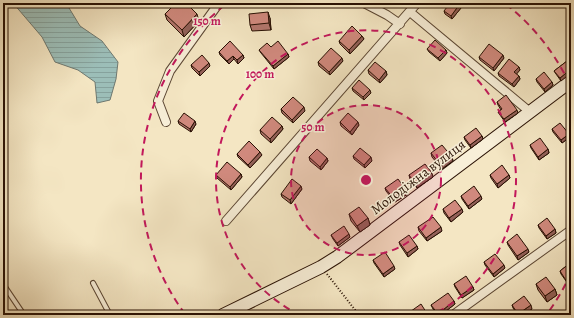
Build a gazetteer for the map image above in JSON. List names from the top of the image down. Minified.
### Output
{"streets":{"street":["Молодіжна вулиця"]},"rings":["150 m","100 m","50 m"]}
